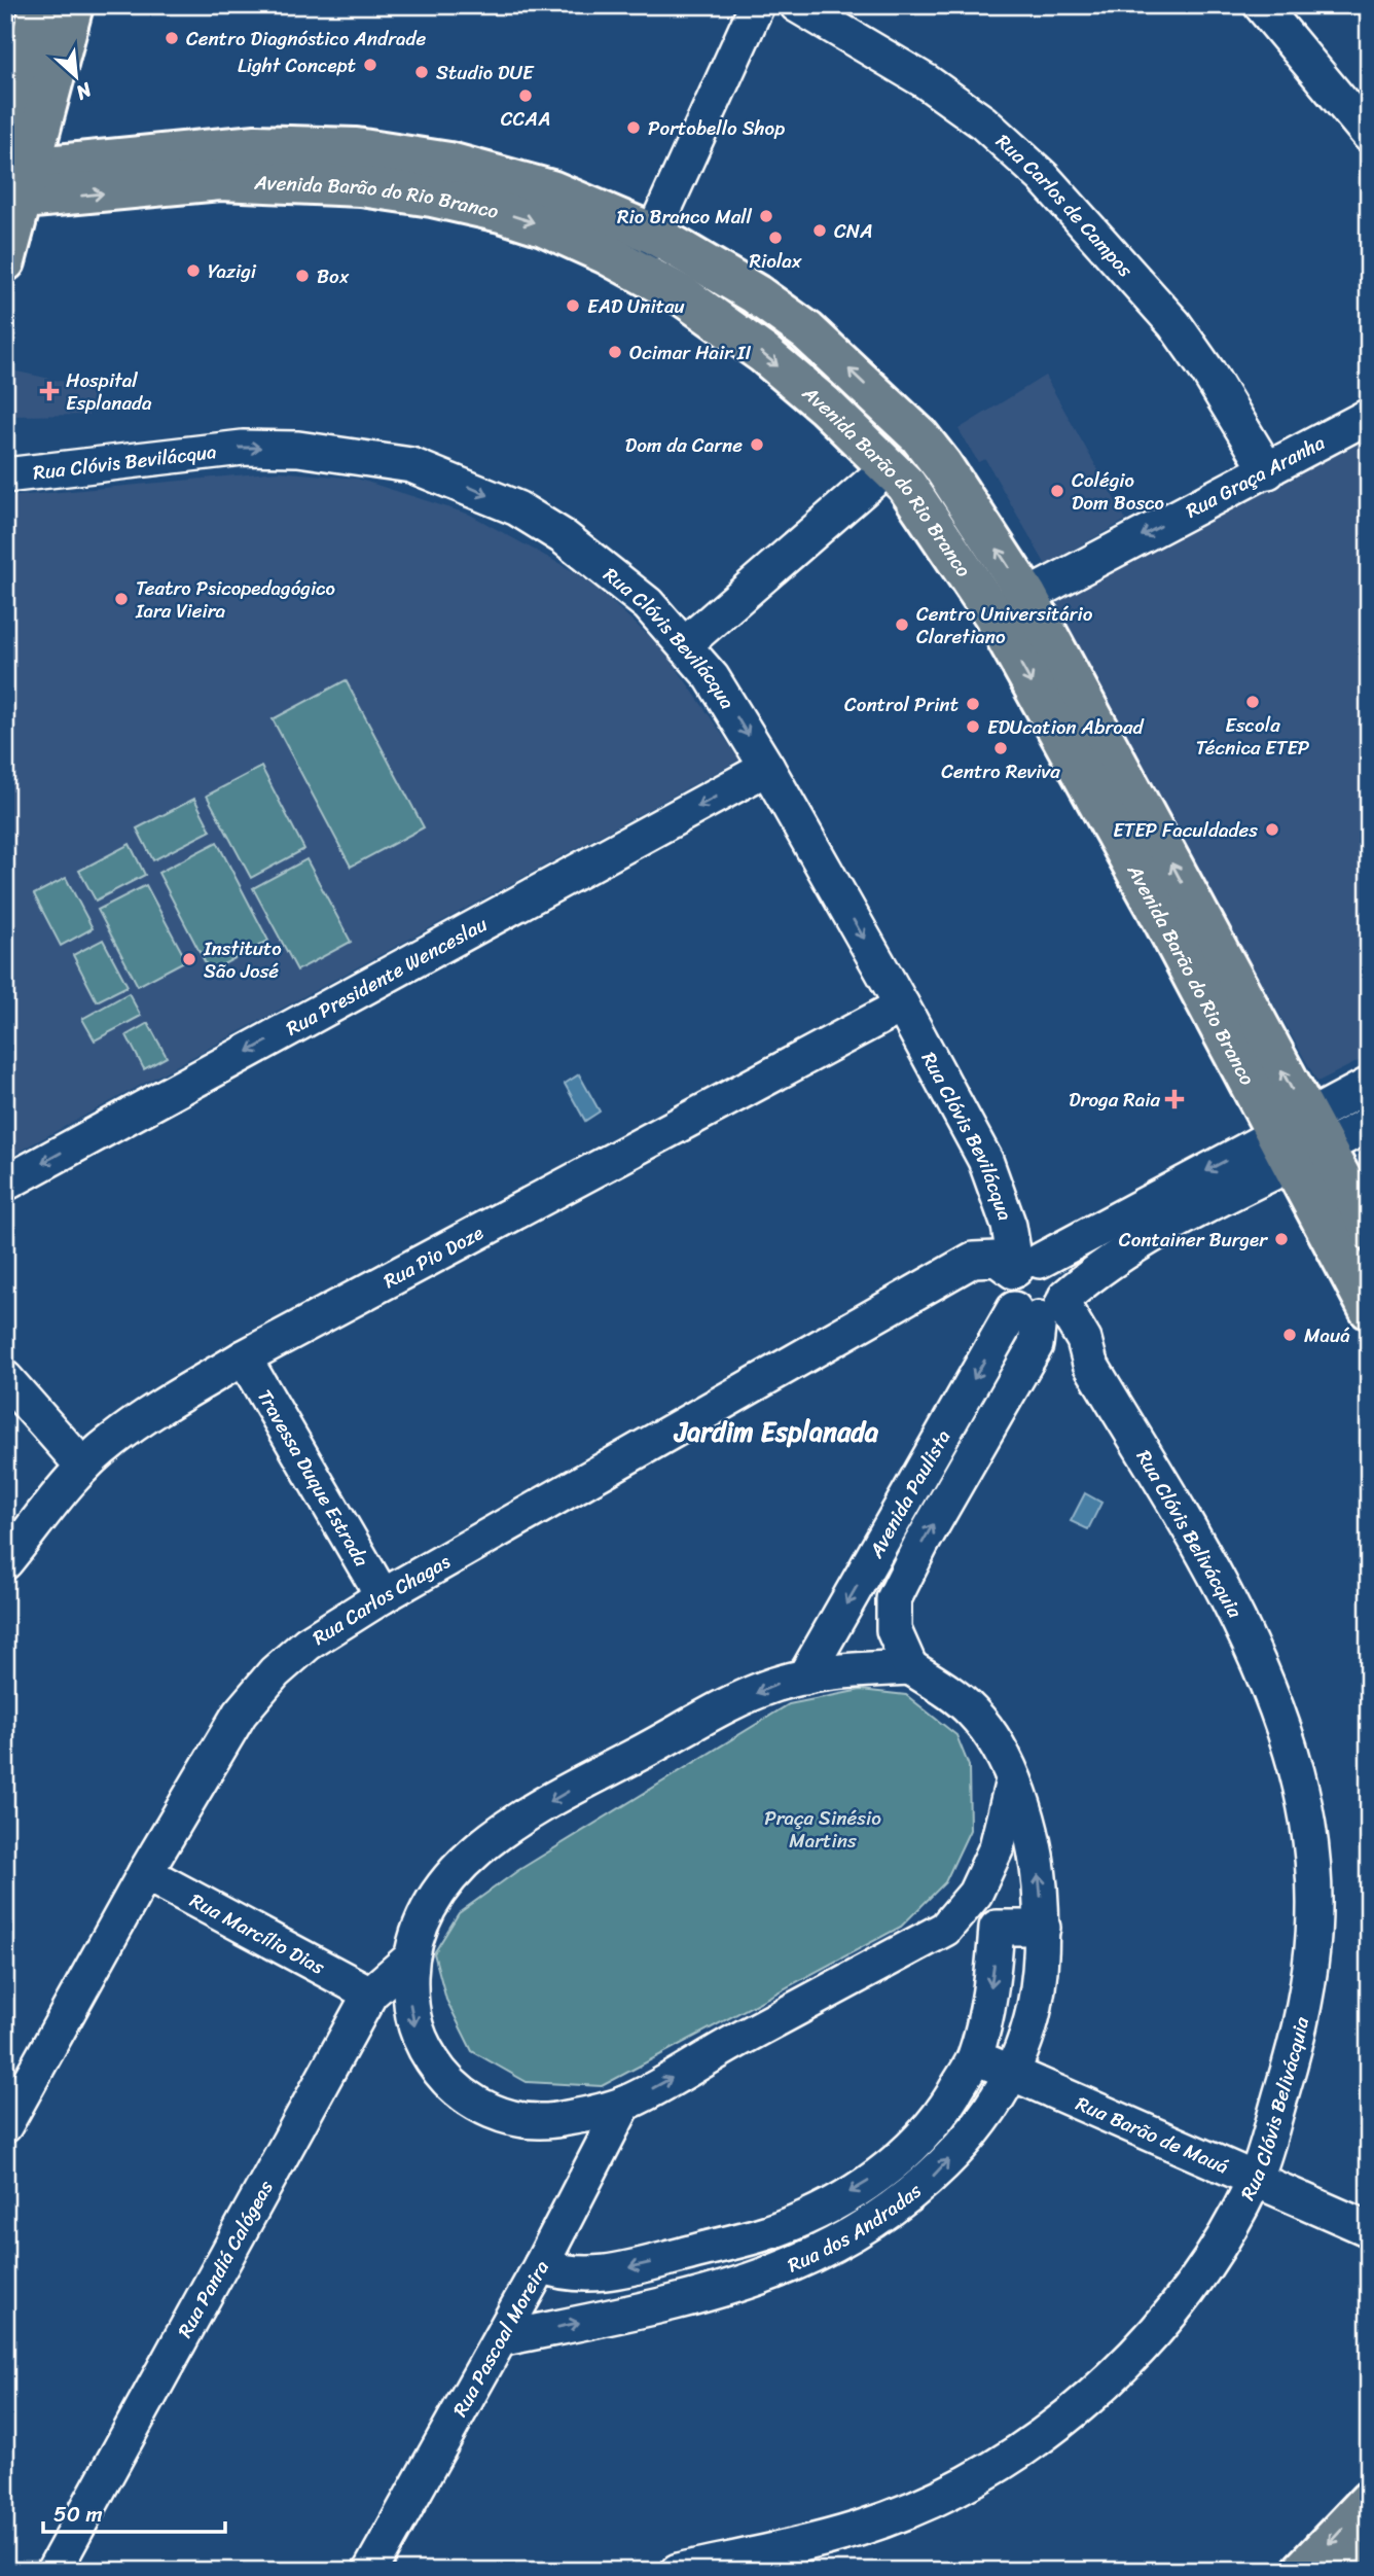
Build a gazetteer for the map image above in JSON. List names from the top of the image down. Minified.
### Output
{"streets":{"main road":["Avenida Barão do Rio Branco"],"street":["Rua Carlos de Campos","Rua Clóvis Bevilácqua","Rua Graça Aranha","Rua Presidente Wenceslau","Rua Pio Doze","Travessa Duque Estrada","Avenida Paulista","Rua Clóvis Belivácquia","Rua Carlos Chagas","Rua Marcílio Dias","Rua Barão de Mauá","Rua dos Andradas","Rua Pandiá Calógeas","Rua Pascoal Moreira"]},"crossings":[["Avenida Barão do Rio Branco","Rua Graça Aranha"],["Rua Carlos de Campos","Rua Graça Aranha"],["Rua Clóvis Bevilácqua","Rua Presidente Wenceslau"],["Rua Clóvis Bevilácqua","Rua Pio Doze"],["Rua Clóvis Bevilácqua","Avenida Paulista"],["Rua Clóvis Bevilácqua","Rua Clóvis Belivácquia"],["Rua Clóvis Bevilácqua","Rua Carlos Chagas"],["Rua Pio Doze","Travessa Duque Estrada"],["Travessa Duque Estrada","Rua Carlos Chagas"],["Avenida Paulista","Rua Clóvis Belivácquia"],["Avenida Paulista","Rua Carlos Chagas"],["Avenida Paulista","Rua dos Andradas"],["Rua Clóvis Belivácquia","Rua Carlos Chagas"],["Rua Clóvis Belivácquia","Rua Barão de Mauá"],["Rua Carlos Chagas","Rua Marcílio Dias"],["Rua Marcílio Dias","Rua Pandiá Calógeas"],["Rua Barão de Mauá","Rua dos Andradas"],["Rua dos Andradas","Rua Pascoal Moreira"]],"one_way":["Rua Clóvis Bevilácqua","Rua Graça Aranha","Rua Presidente Wenceslau"],"districts":["Jardim Esplanada"],"parks":["Praça Sinésio Martins"],"places":{"other":["Centro Diagnóstico Andrade","Light Concept","Studio DUE","CCAA","Portobello Shop","Rio Branco Mall","CNA","Riolax","Yazigi","Box","EAD Unitau","Ocimar Hair II","Dom da Carne","Colégio Dom Bosco","Teatro Psicopedagógico Iara Vieira","Centro Universitário Claretiano","Escola Técnica ETEP","Control Print","EDUcation Abroad","Centro Reviva","ETEP Faculdades","Instituto São José","Container Burger","Mauá"],"health":["Hospital Esplanada","Droga Raia"]},"scale_bar":"50 m","north":"bottom right"}
